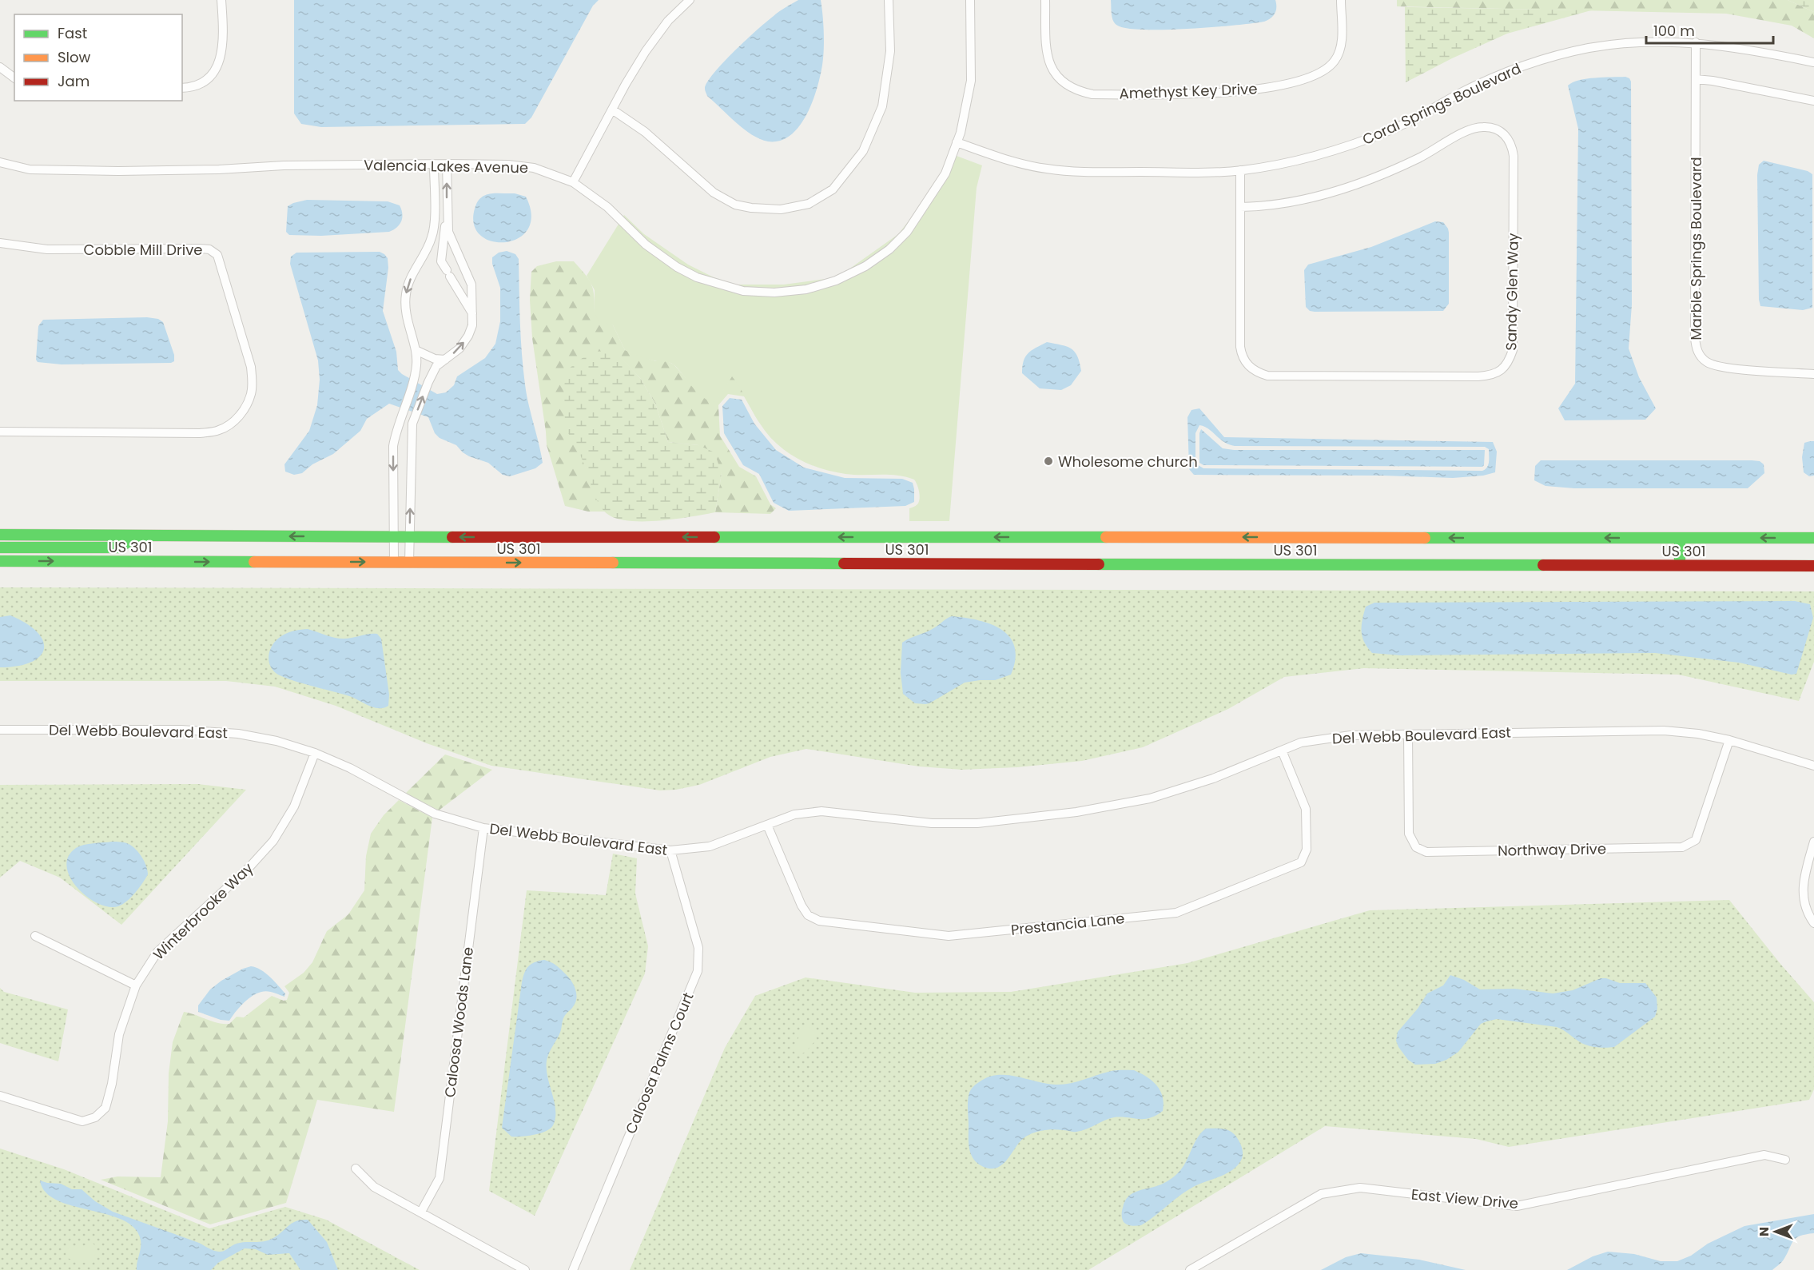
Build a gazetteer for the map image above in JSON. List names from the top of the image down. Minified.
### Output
{"streets":{"main road":["US 301"],"street":["Amethyst Key Drive","Coral Springs Boulevard","Valencia Lakes Avenue","Marble Springs Boulevard","Cobble Mill Drive","Sandy Glen Way","Del Webb Boulevard East","Northway Drive","Winterbrooke Way","Prestancia Lane","Caloosa Woods Lane","Caloosa Palms Court","East View Drive"]},"crossings":[["Coral Springs Boulevard","Valencia Lakes Avenue"],["Coral Springs Boulevard","Marble Springs Boulevard"],["Coral Springs Boulevard","Sandy Glen Way"],["Del Webb Boulevard East","Northway Drive"],["Del Webb Boulevard East","Winterbrooke Way"],["Del Webb Boulevard East","Prestancia Lane"],["Del Webb Boulevard East","Caloosa Woods Lane"],["Del Webb Boulevard East","Caloosa Palms Court"]],"places":["Wholesome church"],"legend":["Fast","Slow","Jam"],"scale_bar":"100 m","north":"left"}
